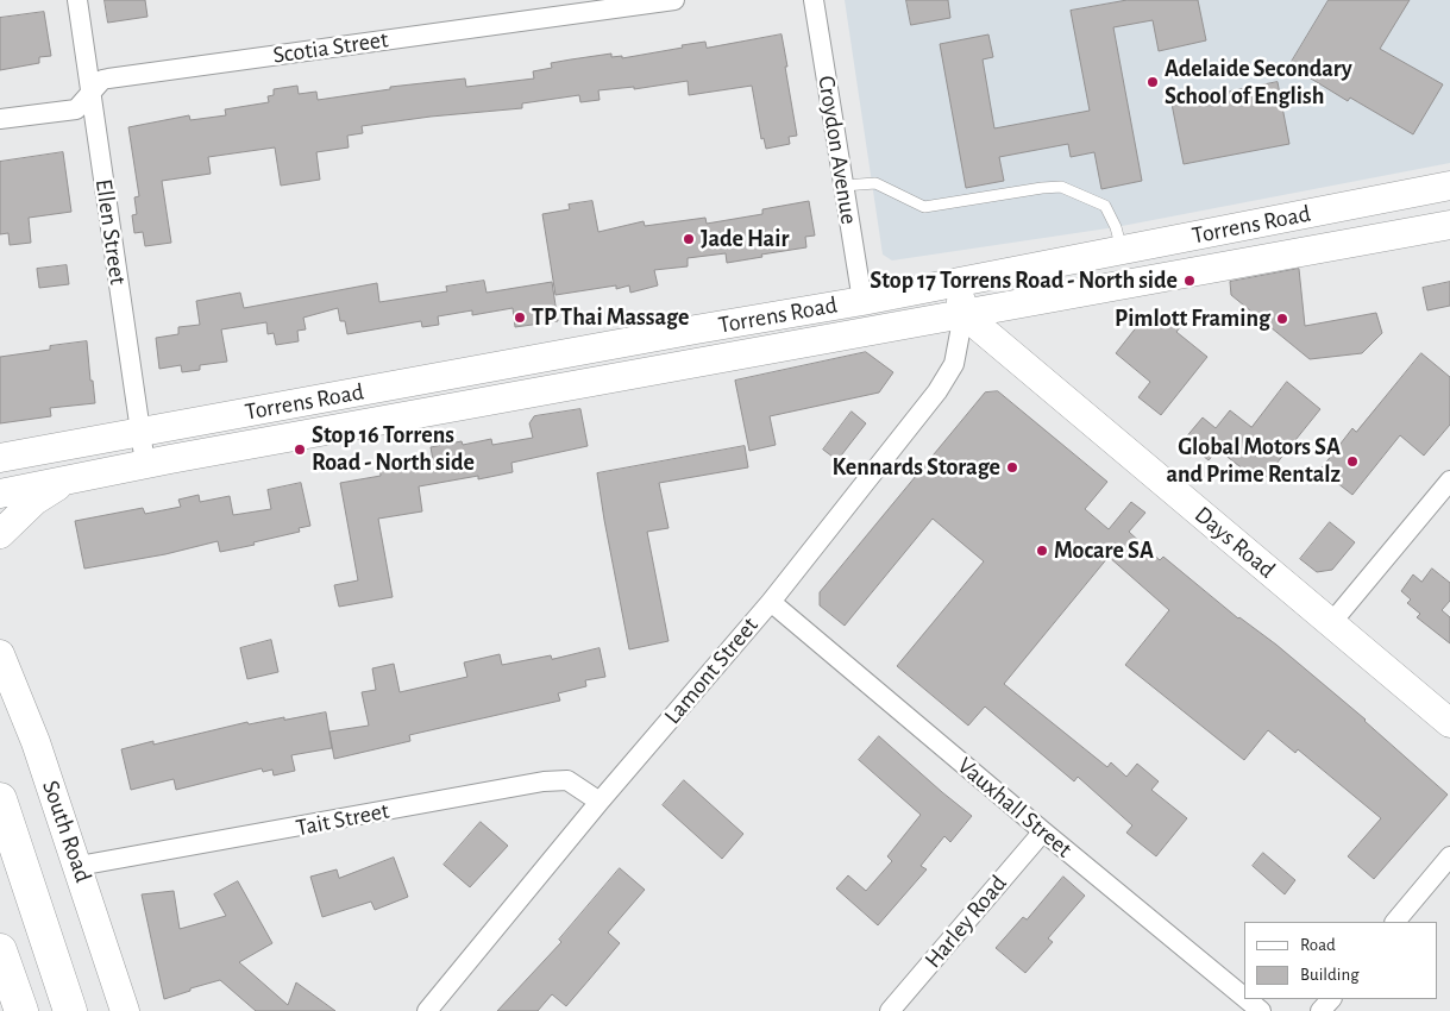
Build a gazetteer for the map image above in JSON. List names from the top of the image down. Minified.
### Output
{"streets":{"main road":["Torrens Road","Days Road","South Road"],"street":["Scotia Street","Croydon Avenue","Ellen Street","Lamont Street","Vauxhall Street","Tait Street","Harley Road"]},"crossings":[["Scotia Street","Ellen Street"],["Croydon Avenue","Torrens Road"],["Torrens Road","Ellen Street"],["Torrens Road","Days Road"],["Torrens Road","Lamont Street"],["Days Road","Lamont Street"],["Lamont Street","Vauxhall Street"],["Lamont Street","Tait Street"],["Vauxhall Street","Harley Road"],["Tait Street","South Road"]],"places":["Adelaide Secondary School of English","Jade Hair","Stop 17 Torrens Road - North side","TP Thai Massage","Pimlott Framing","Stop 16 Torrens Road - North side","Global Motors SA and Prime Rentalz","Kennards Storage","Mocare SA"],"legend":["Road","Building"]}
